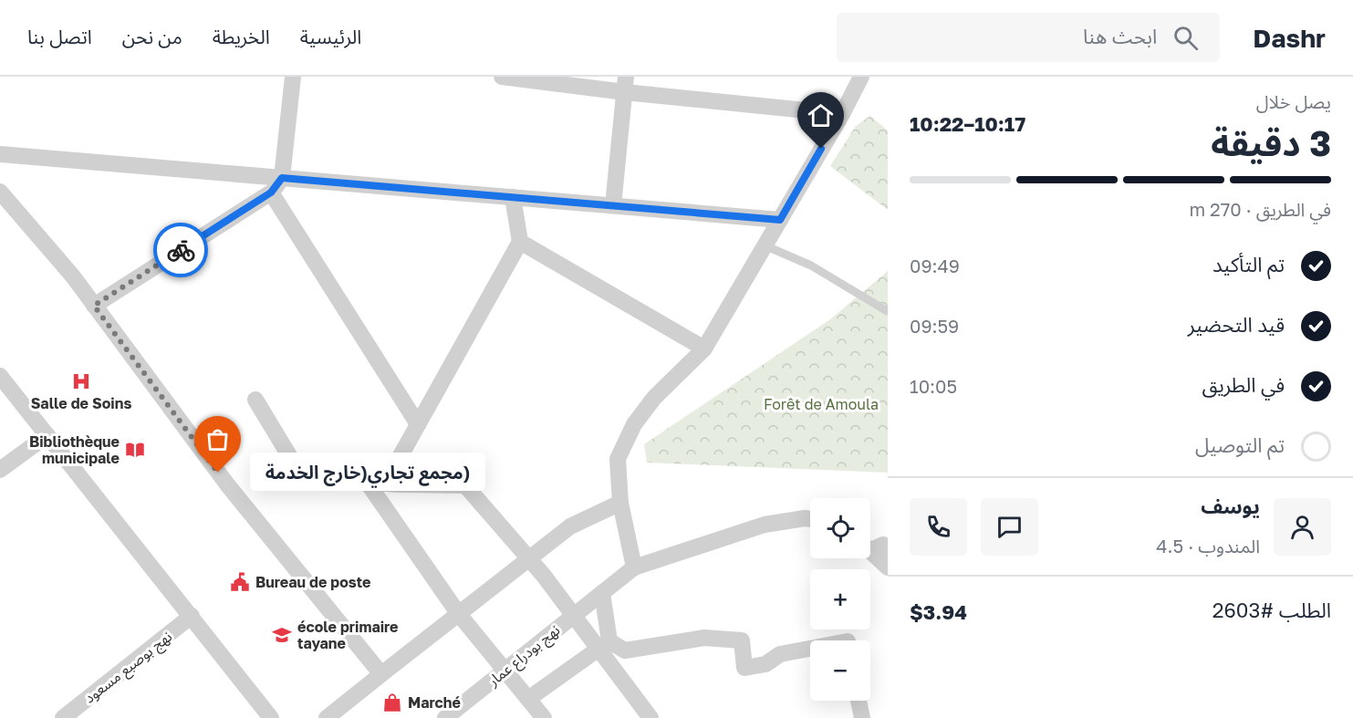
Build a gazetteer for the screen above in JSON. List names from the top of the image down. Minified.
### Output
{"streets":{"street":["نهج بودراع عمار","نهج بوصبع مسعود"]},"parks":["Forêt de Amoula"],"places":{"hospital":["Salle de Soins"],"library":["Bibliothèque municipale"],"other":["(مجمع تجاري(خارج الخدمة"],"public building":["Bureau de poste"],"school or university":["école primaire tayane"],"shop":["Marché"]},"page":{"header":"Dashr","search":"ابحث هنا","nav":["الرئيسية","الخريطة","من نحن","اتصل بنا"],"heading":["3 دقيقة","يصل خلال","10:17–10:22"],"panel":["يوسف","المندوب · 4.5","الطلب #2603","$3.94"],"bar":"في الطريق · 270 m","list":[["تم التأكيد","09:49"],["قيد التحضير","09:59"],["في الطريق","10:05"],"تم التوصيل"],"bubble":"(مجمع تجاري(خارج الخدمة","map_buttons":["+","−"]}}
